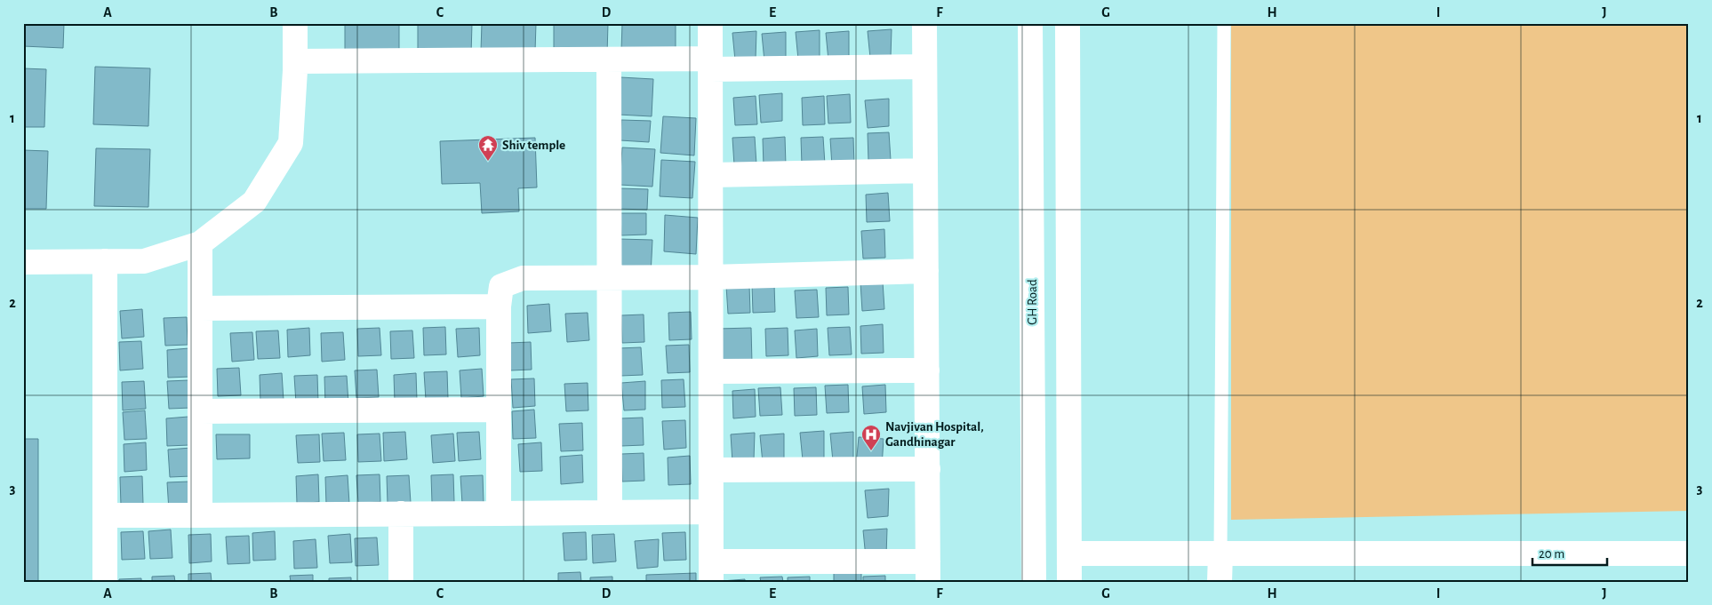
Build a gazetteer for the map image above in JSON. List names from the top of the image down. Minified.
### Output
{"streets":{"street":["GH Road"]},"places":{"temple":["Shiv temple"],"hospital":["Navjivan Hospital, Gandhinagar"]},"scale_bar":"20 m","grid":{"columns":["A","B","C","D","E","F","G","H","I","J"],"rows":["1","2","3"]}}
